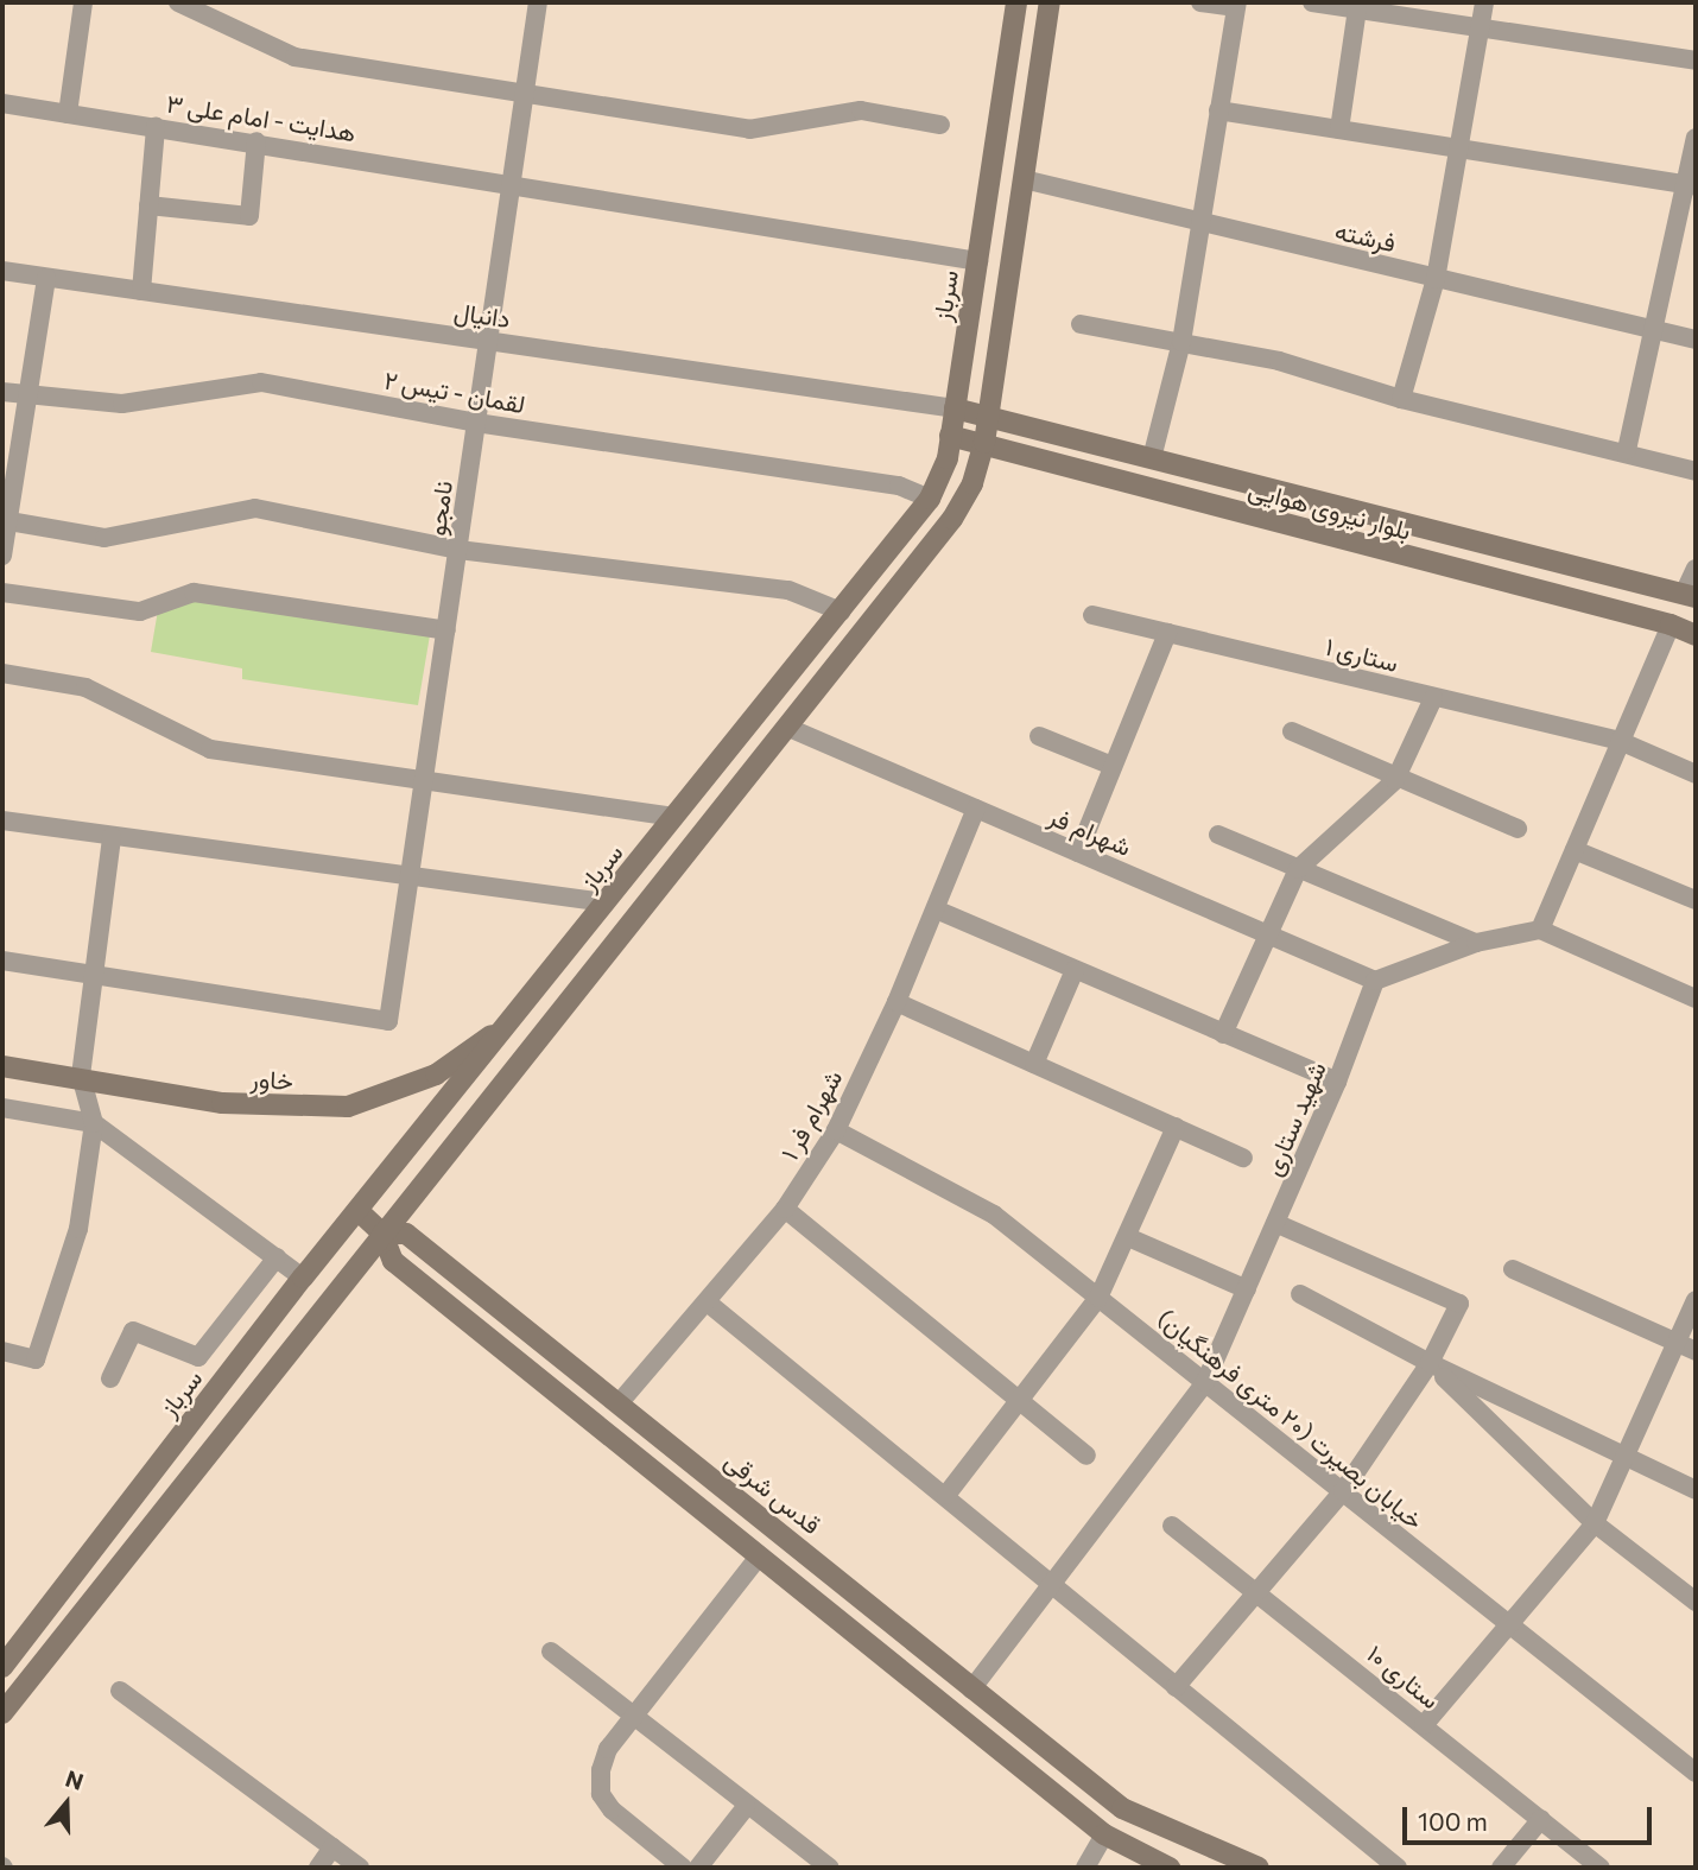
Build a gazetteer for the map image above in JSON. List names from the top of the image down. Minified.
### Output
{"streets":{"street":["هدایت - امام علی ۳","فرشته","سرباز","دانیال","لقمان - تیس ۲","نامجو","بلوار نیروی هوایی","ستاری ۱","شهرام فر","خاور","شهرام فر ۱","شهید ستاری","خیابان بصیرت (۲۰ متری فرهنگیان)","قدس شرقی","ستاری ۱۰"]},"crossings":[["هدایت - امام علی ۳","سرباز"],["هدایت - امام علی ۳","نامجو"],["سرباز","دانیال"],["سرباز","لقمان - تیس ۲"],["سرباز","بلوار نیروی هوایی"],["سرباز","خاور"],["دانیال","نامجو"],["دانیال","بلوار نیروی هوایی"],["لقمان - تیس ۲","نامجو"],["شهرام فر","شهرام فر ۱"],["شهرام فر","شهید ستاری"],["شهرام فر ۱","خیابان بصیرت (۲۰ متری فرهنگیان)"],["شهرام فر ۱","قدس شرقی"],["شهید ستاری","خیابان بصیرت (۲۰ متری فرهنگیان)"],["شهید ستاری","قدس شرقی"]],"scale_bar":"100 m","north":"top"}
